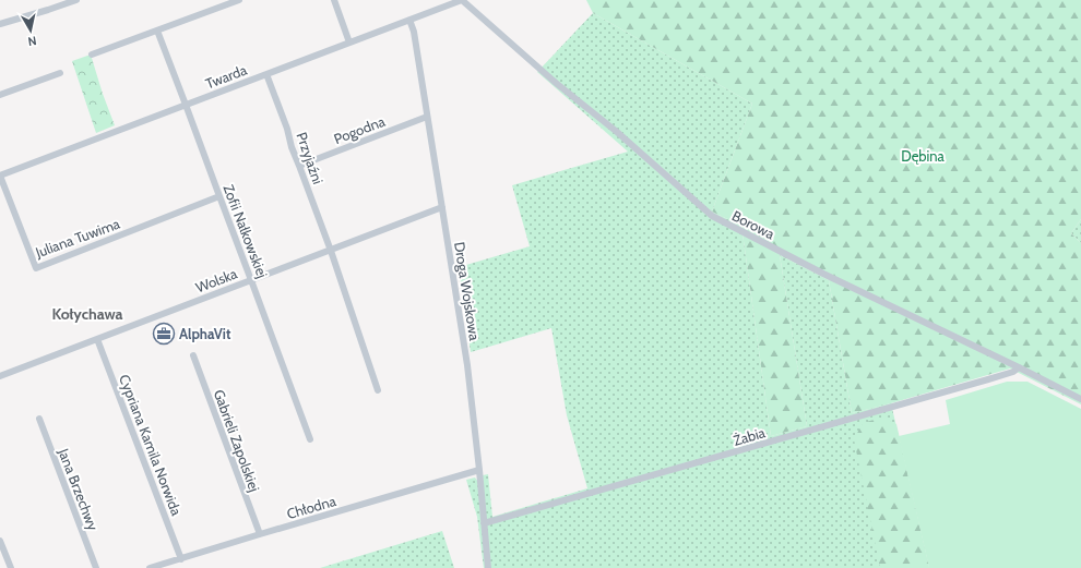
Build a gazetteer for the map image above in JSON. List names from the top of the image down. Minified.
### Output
{"streets":{"street":["Twarda","Pogodna","Przyjaźni","Borowa","Zofii Nałkowskiej","Juliana Tuwima","Wolska","Droga Wojskowa","Żabia","Gabrieli Zapolskiej","Cypriana Kamila Norwida","Jana Brzechwy","Chłodna"]},"crossings":[["Twarda","Przyjaźni"],["Twarda","Borowa"],["Twarda","Zofii Nałkowskiej"],["Twarda","Juliana Tuwima"],["Twarda","Droga Wojskowa"],["Pogodna","Przyjaźni"],["Pogodna","Droga Wojskowa"],["Przyjaźni","Wolska"],["Borowa","Żabia"],["Zofii Nałkowskiej","Juliana Tuwima"],["Zofii Nałkowskiej","Wolska"],["Wolska","Droga Wojskowa"],["Wolska","Cypriana Kamila Norwida"],["Droga Wojskowa","Żabia"],["Droga Wojskowa","Chłodna"],["Gabrieli Zapolskiej","Chłodna"],["Cypriana Kamila Norwida","Chłodna"]],"districts":["Kołychawa"],"parks":["Dębina"],"places":{"office":["AlphaVit"]},"north":"bottom"}
